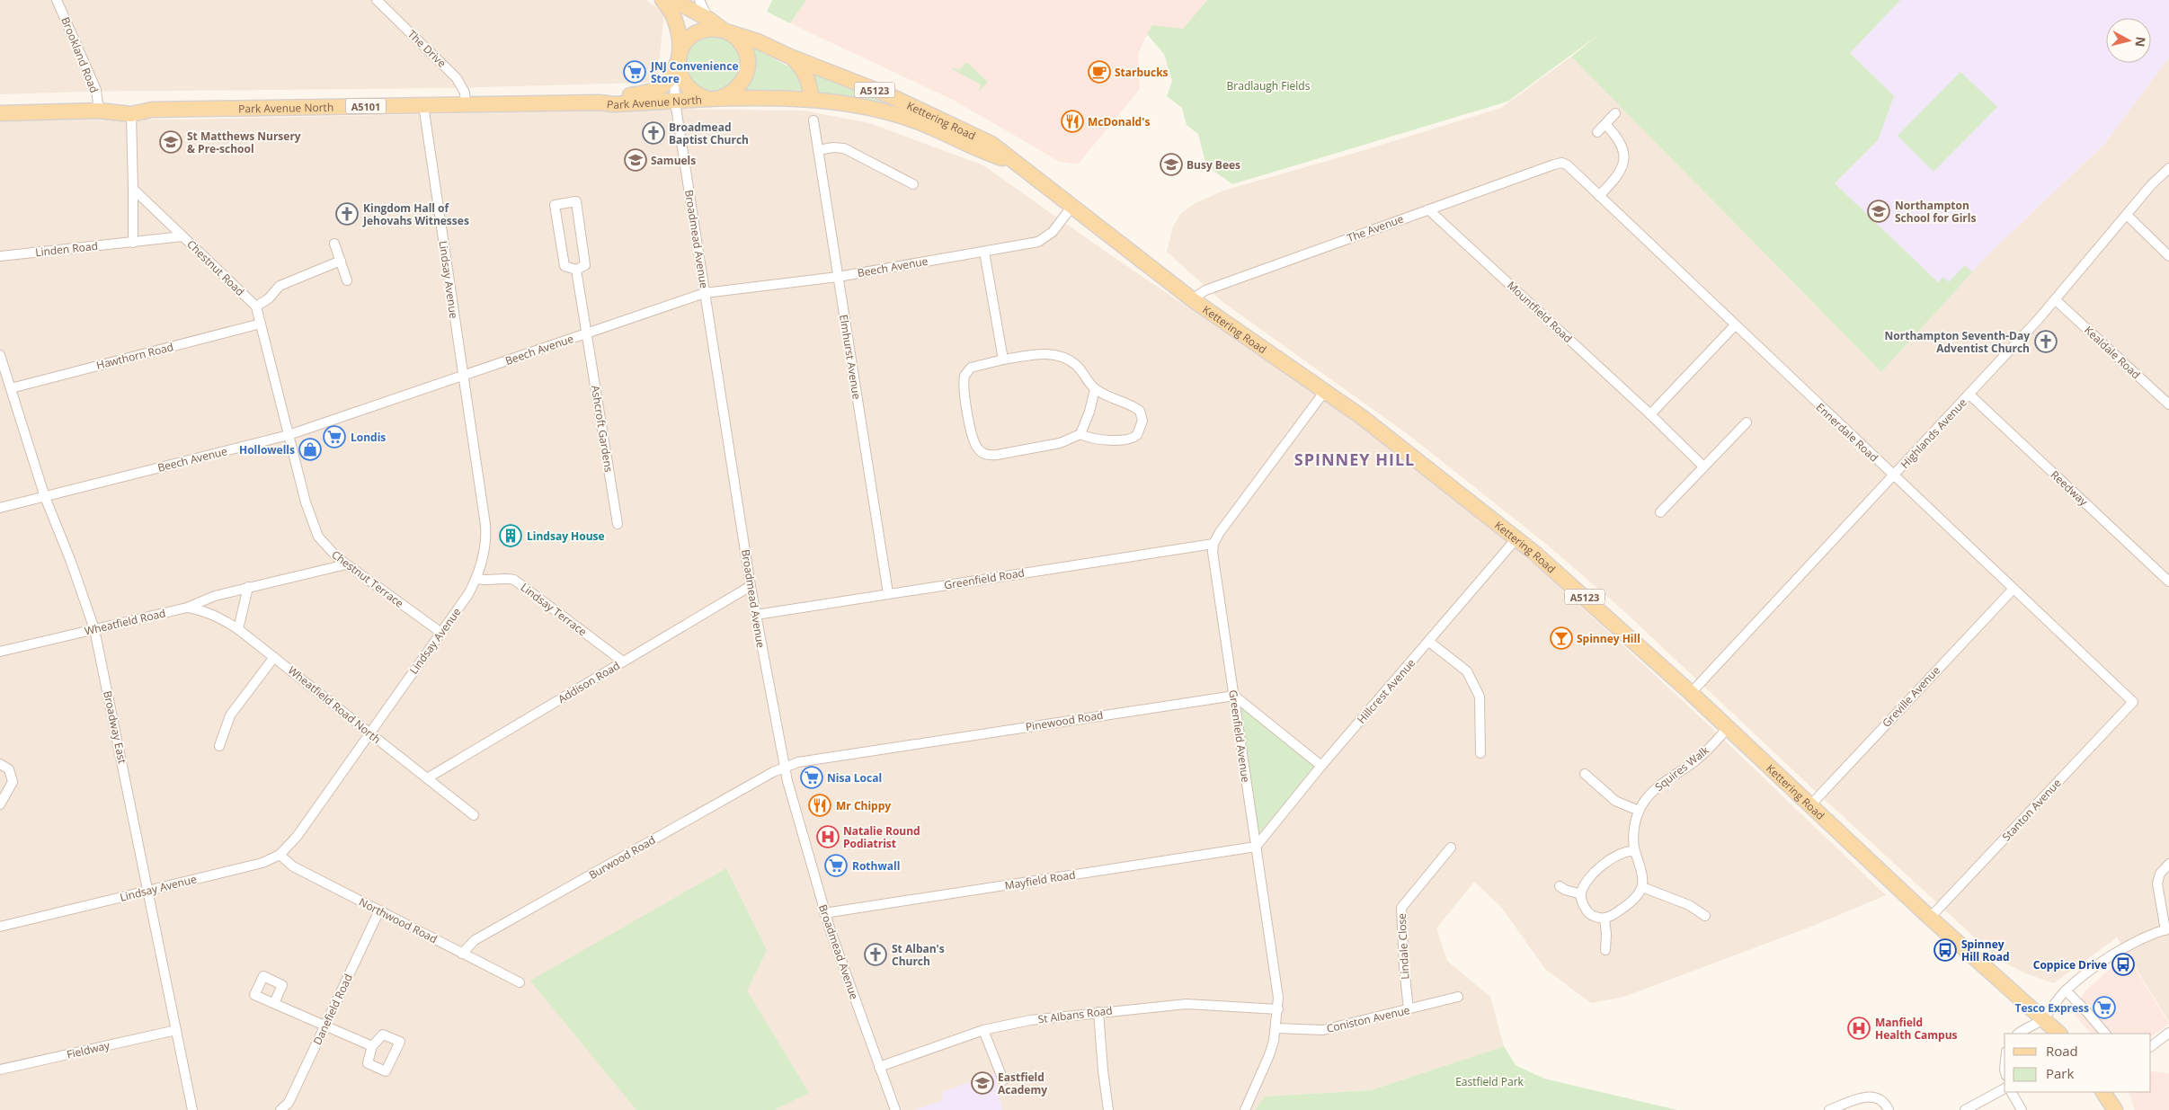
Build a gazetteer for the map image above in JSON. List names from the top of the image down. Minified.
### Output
{"streets":{"main road":["A5123","Park Avenue North","A5101","Kettering Road"],"street":["The Drive","Brookland Road","The Avenue","Broadmead Avenue","Linden Road","Beech Avenue","Chestnut Road","Lindsay Avenue","Mountfield Road","Kealdale Road","Hawthorn Road","Elmhurst Avenue","Ashcroft Gardens","Ennerdale Road","Highlands Avenue","Reedway","Chestnut Terrace","Greenfield Road","Lindsay Terrace","Wheatfield Road","Addison Road","Hillcrest Avenue","Greville Avenue","Wheatfield Road North","Pinewood Road","Broadway East","Greenfield Avenue","Squires Walk","Stanton Avenue","Burwood Road","Mayfield Road","Northwood Road","Lindale Close","Danefield Road","St Albans Road","Coniston Avenue","Fieldway"]},"crossings":[["The Drive","Park Avenue North"],["Brookland Road","Park Avenue North"],["Park Avenue North","Kettering Road"],["Park Avenue North","Broadmead Avenue"],["Park Avenue North","Lindsay Avenue"],["Kettering Road","The Avenue"],["Kettering Road","Broadmead Avenue"],["Kettering Road","Beech Avenue"],["Kettering Road","Highlands Avenue"],["Kettering Road","Hillcrest Avenue"],["Kettering Road","Greville Avenue"],["Kettering Road","Squires Walk"],["Kettering Road","Stanton Avenue"],["The Avenue","Mountfield Road"],["The Avenue","Ennerdale Road"],["Broadmead Avenue","Beech Avenue"],["Broadmead Avenue","Greenfield Road"],["Broadmead Avenue","Addison Road"],["Broadmead Avenue","Pinewood Road"],["Broadmead Avenue","Burwood Road"],["Broadmead Avenue","Mayfield Road"],["Broadmead Avenue","St Albans Road"],["Linden Road","Chestnut Road"],["Beech Avenue","Lindsay Avenue"],["Beech Avenue","Elmhurst Avenue"],["Beech Avenue","Ashcroft Gardens"],["Beech Avenue","Chestnut Terrace"],["Beech Avenue","Broadway East"],["Lindsay Avenue","Chestnut Terrace"],["Lindsay Avenue","Lindsay Terrace"],["Lindsay Avenue","Wheatfield Road North"],["Lindsay Avenue","Broadway East"],["Lindsay Avenue","Northwood Road"],["Kealdale Road","Highlands Avenue"],["Hawthorn Road","Broadway East"],["Elmhurst Avenue","Greenfield Road"],["Ennerdale Road","Highlands Avenue"],["Ennerdale Road","Greville Avenue"],["Ennerdale Road","Stanton Avenue"],["Highlands Avenue","Reedway"],["Chestnut Terrace","Wheatfield Road"],["Greenfield Road","Greenfield Avenue"],["Lindsay Terrace","Addison Road"],["Wheatfield Road","Wheatfield Road North"],["Wheatfield Road","Broadway East"],["Addison Road","Wheatfield Road North"],["Hillcrest Avenue","Greenfield Avenue"],["Hillcrest Avenue","Mayfield Road"],["Pinewood Road","Greenfield Avenue"],["Pinewood Road","Burwood Road"],["Broadway East","Fieldway"],["Greenfield Avenue","Mayfield Road"],["Greenfield Avenue","St Albans Road"],["Greenfield Avenue","Coniston Avenue"],["Burwood Road","Northwood Road"],["Northwood Road","Danefield Road"],["Lindale Close","Coniston Avenue"]],"districts":["SPINNEY HILL"],"parks":["Bradlaugh Fields","Eastfield Park"],"places":{"supermarket":["JNJ Convenience Store","Londis","Nisa Local","Rothwall","Tesco Express"],"cafe":["Starbucks"],"restaurant":["McDonald's","Mr Chippy"],"church":["Broadmead Baptist Church","Kingdom Hall of Jehovahs Witnesses","Northampton Seventh-Day Adventist Church","St Alban's Church"],"school or university":["St Matthews Nursery & Pre-school","Samuels","Busy Bees","Northampton School for Girls","Eastfield Academy"],"shop":["Hollowells"],"building":["Lindsay House"],"bar":["Spinney Hill"],"hospital":["Natalie Round Podiatrist","Manfield Health Campus"],"bus stop":["Spinney Hill Road","Coppice Drive"]},"legend":["Road","Park"],"north":"right"}
